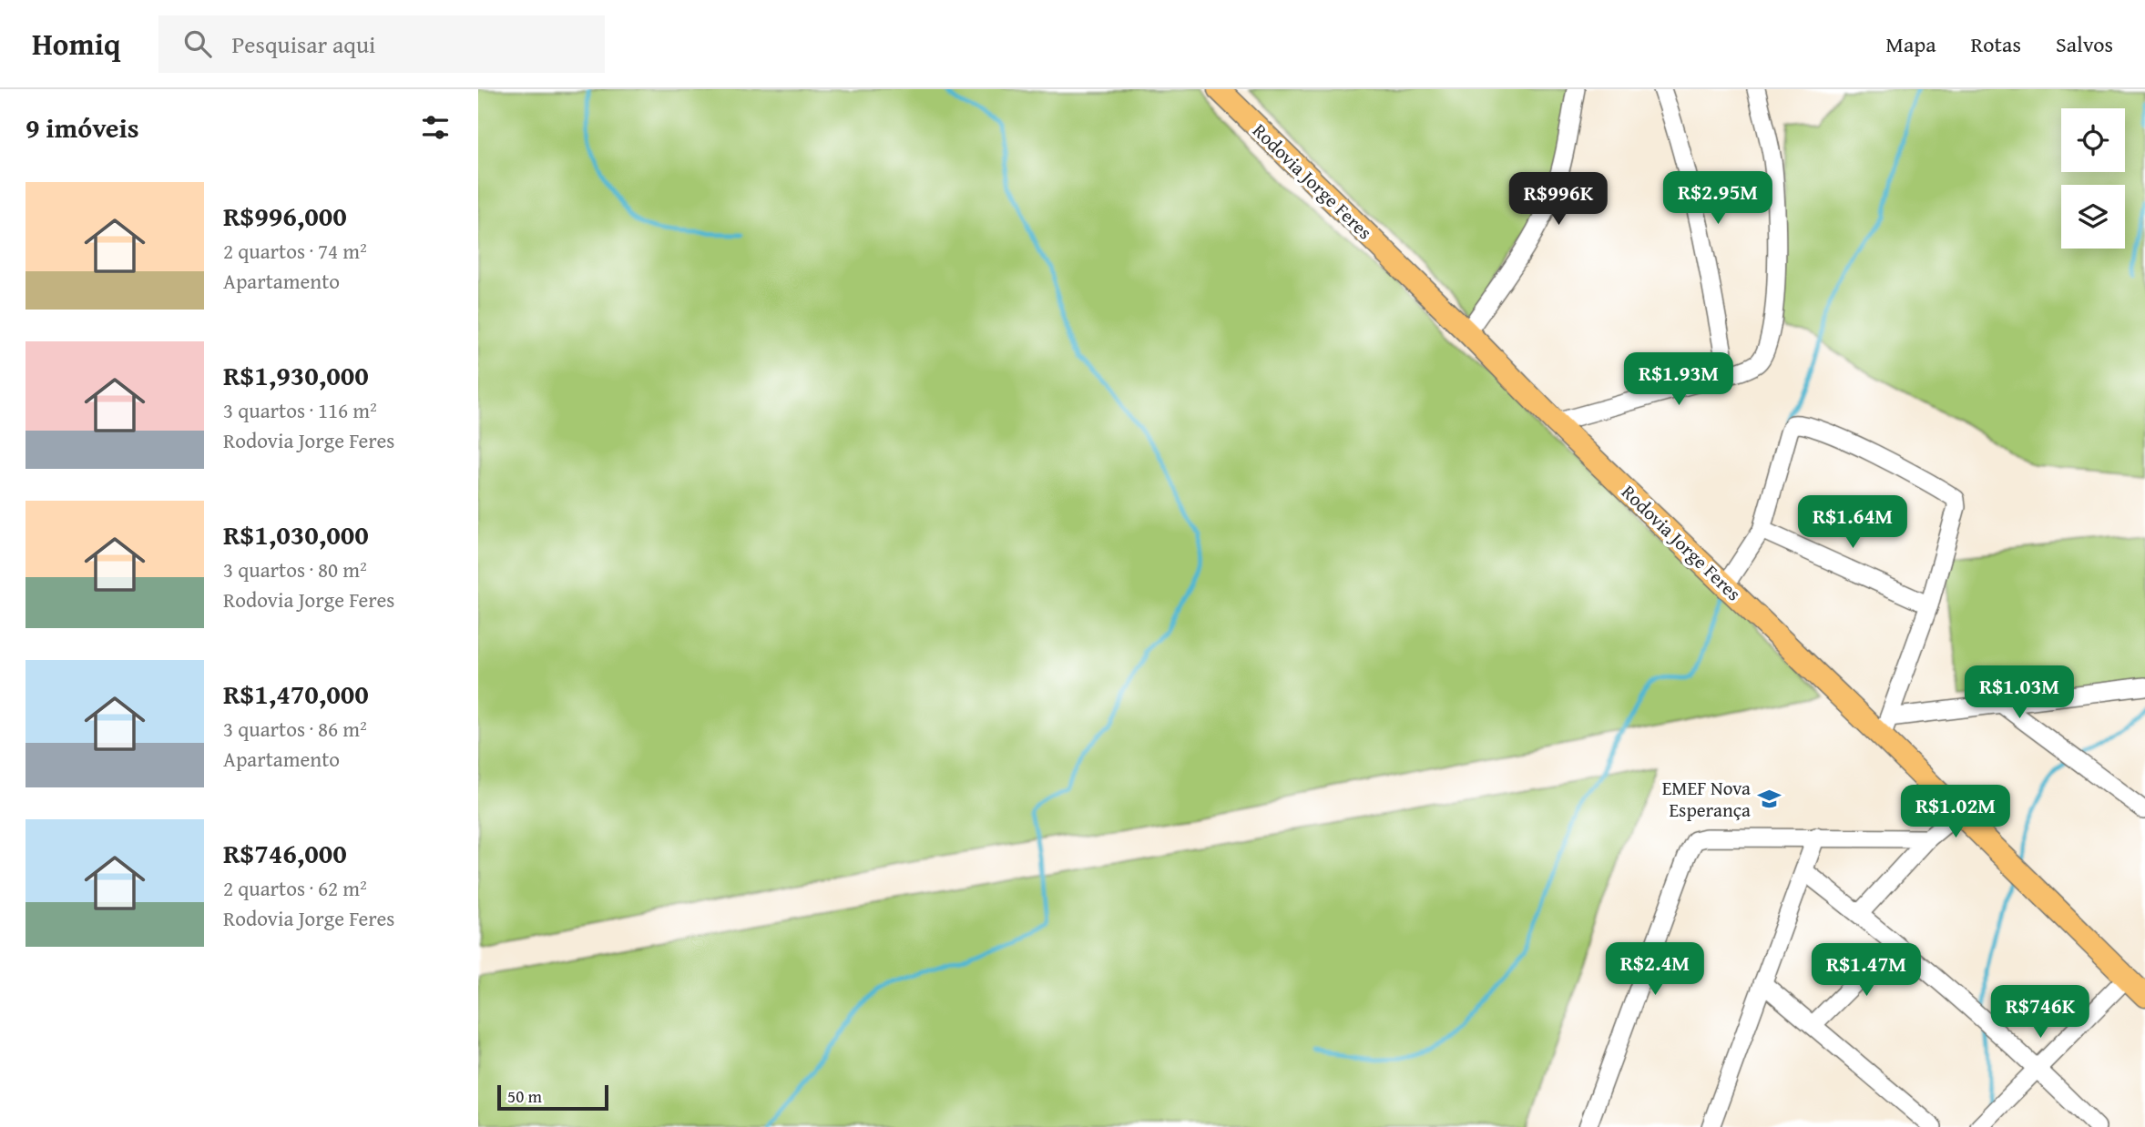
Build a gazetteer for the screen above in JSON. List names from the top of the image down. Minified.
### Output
{"streets":{"main road":["Rodovia Jorge Feres"]},"places":{"school or university":["EMEF Nova Esperança"]},"scale_bar":"50 m","page":{"header":"Homiq","search":"Pesquisar aqui","nav":["Mapa","Rotas","Salvos"],"heading":"9 imóveis","list":[{"name":"R$996,000","note":"2 quartos · 74 m² · Apartamento"},{"name":"R$1,930,000","note":"3 quartos · 116 m² · Rodovia Jorge Feres"},{"name":"R$1,030,000","note":"3 quartos · 80 m² · Rodovia Jorge Feres"},{"name":"R$1,470,000","note":"3 quartos · 86 m² · Apartamento"},{"name":"R$746,000","note":"2 quartos · 62 m² · Rodovia Jorge Feres"}],"price":["R$2.95M","R$996K","R$1.93M","R$1.64M","R$1.03M","R$1.02M","R$2.4M","R$1.47M","R$746K"],"scale":"50 m"}}
